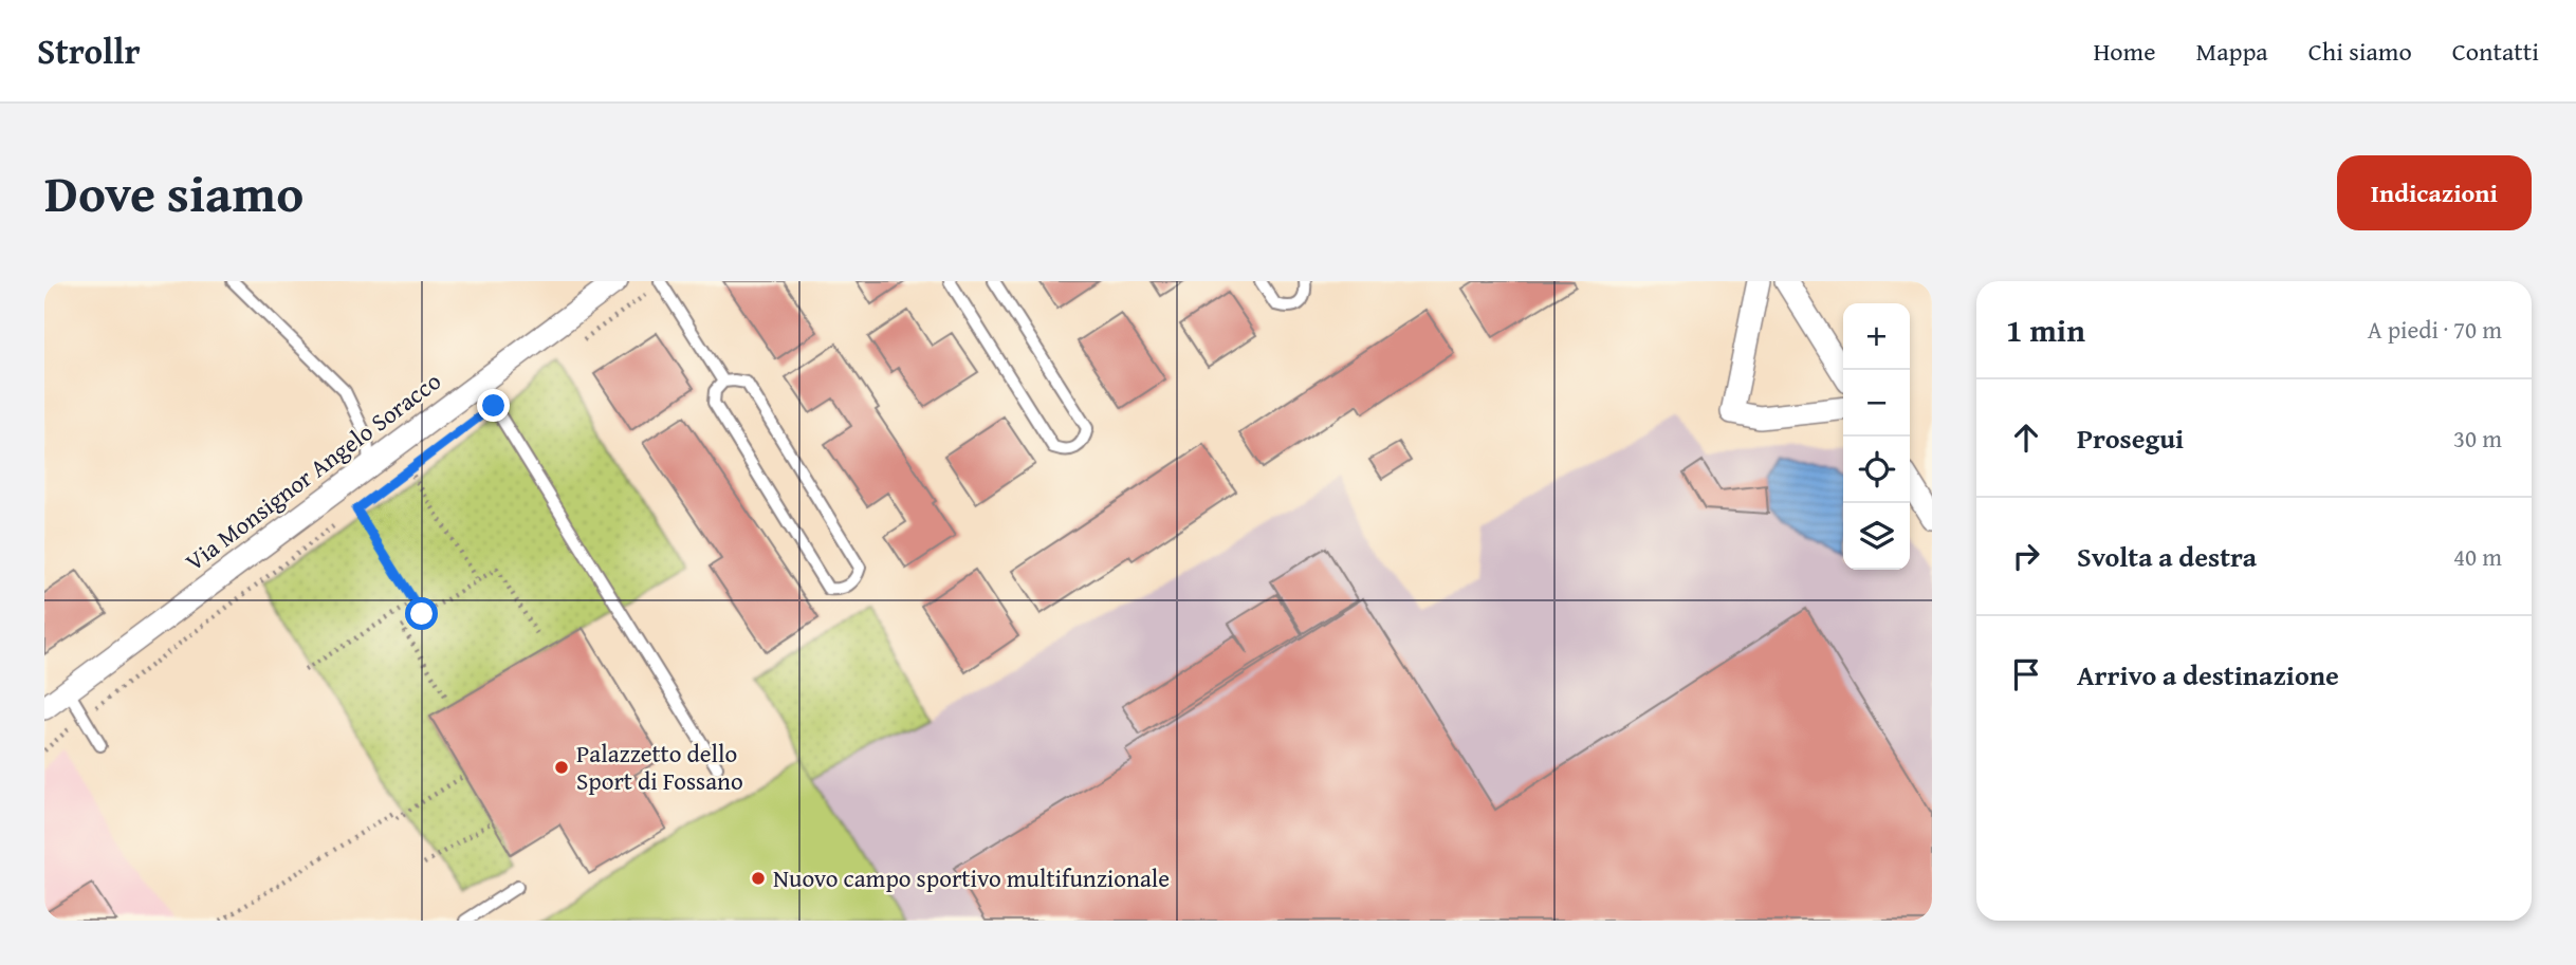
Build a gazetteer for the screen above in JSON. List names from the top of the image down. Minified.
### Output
{"streets":{"street":["Via Monsignor Angelo Soracco"]},"places":["Palazzetto dello Sport di Fossano","Nuovo campo sportivo multifunzionale"],"page":{"header":"Strollr","nav":["Home","Mappa","Chi siamo","Contatti"],"title":"Dove siamo","buttons":"Indicazioni","heading":["1 min","A piedi · 70 m"],"map_buttons":["+","−"],"list":[["Prosegui","30 m"],["Svolta a destra","40 m"],"Arrivo a destinazione"]}}
